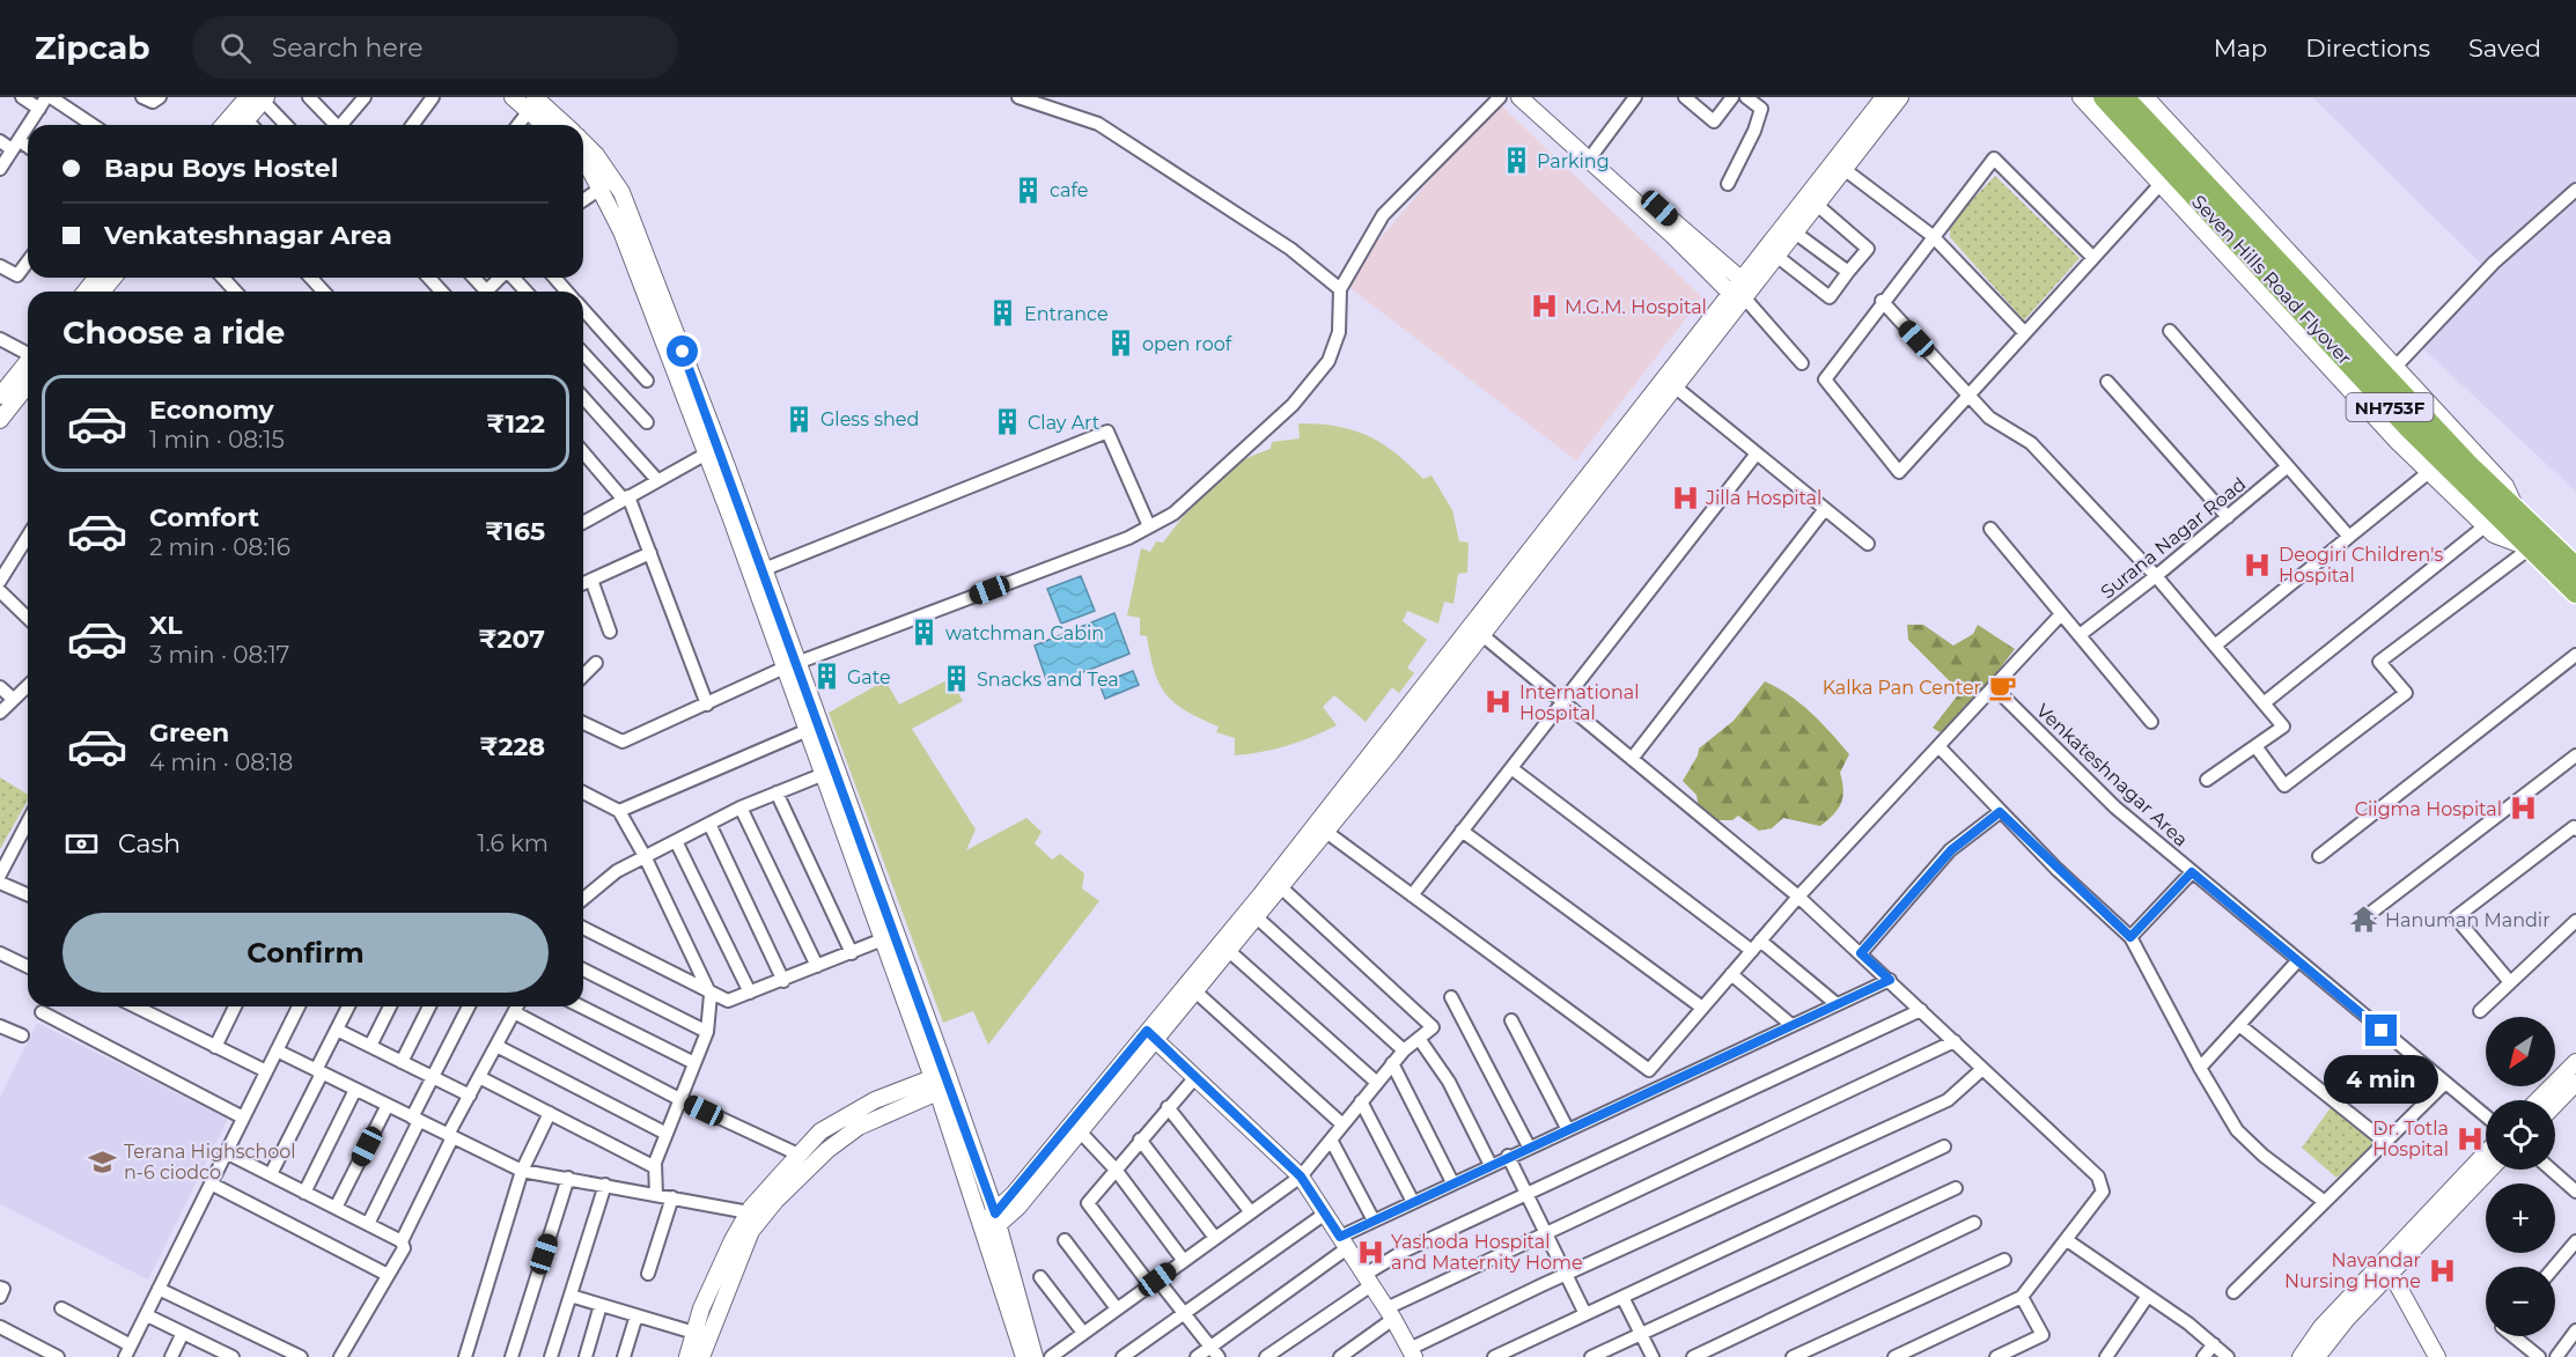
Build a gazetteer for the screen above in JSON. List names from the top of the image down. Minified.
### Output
{"streets":{"highway":["Seven Hills Road Flyover","NH753F"],"street":["Surana Nagar Road","Venkateshnagar Area"]},"crossings":[["Seven Hills Road Flyover","NH753F"]],"places":{"building":["Parking","cafe","Entrance","open roof","Gless shed","Clay Art","watchman Cabin","Gate","Snacks and Tea"],"hospital":["M.G.M. Hospital","Jilla Hospital","Deogiri Children's Hospital","International Hospital","Ciigma Hospital","Dr. Totla Hospital","Yashoda Hospital and Maternity Home","Navandar Nursing Home"],"cafe":["Kalka Pan Center"],"temple":["Hanuman Mandir"],"school or university":["Terana Highschool n-6 ciodco"]},"north":"bottom left","page":{"header":"Zipcab","search":"Search here","nav":["Map","Directions","Saved"],"banner":["Bapu Boys Hostel","Venkateshnagar Area"],"heading":"Choose a ride","list":[{"name":"Economy","note":"1 min · 08:15","value":"₹122"},{"name":"Comfort","note":"2 min · 08:16","value":"₹165"},{"name":"XL","note":"3 min · 08:17","value":"₹207"},{"name":"Green","note":"4 min · 08:18","value":"₹228"}],"pay":["Cash","1.6 km"],"buttons":"Confirm","map_buttons":["+","−"],"bubble":"4 min"}}
